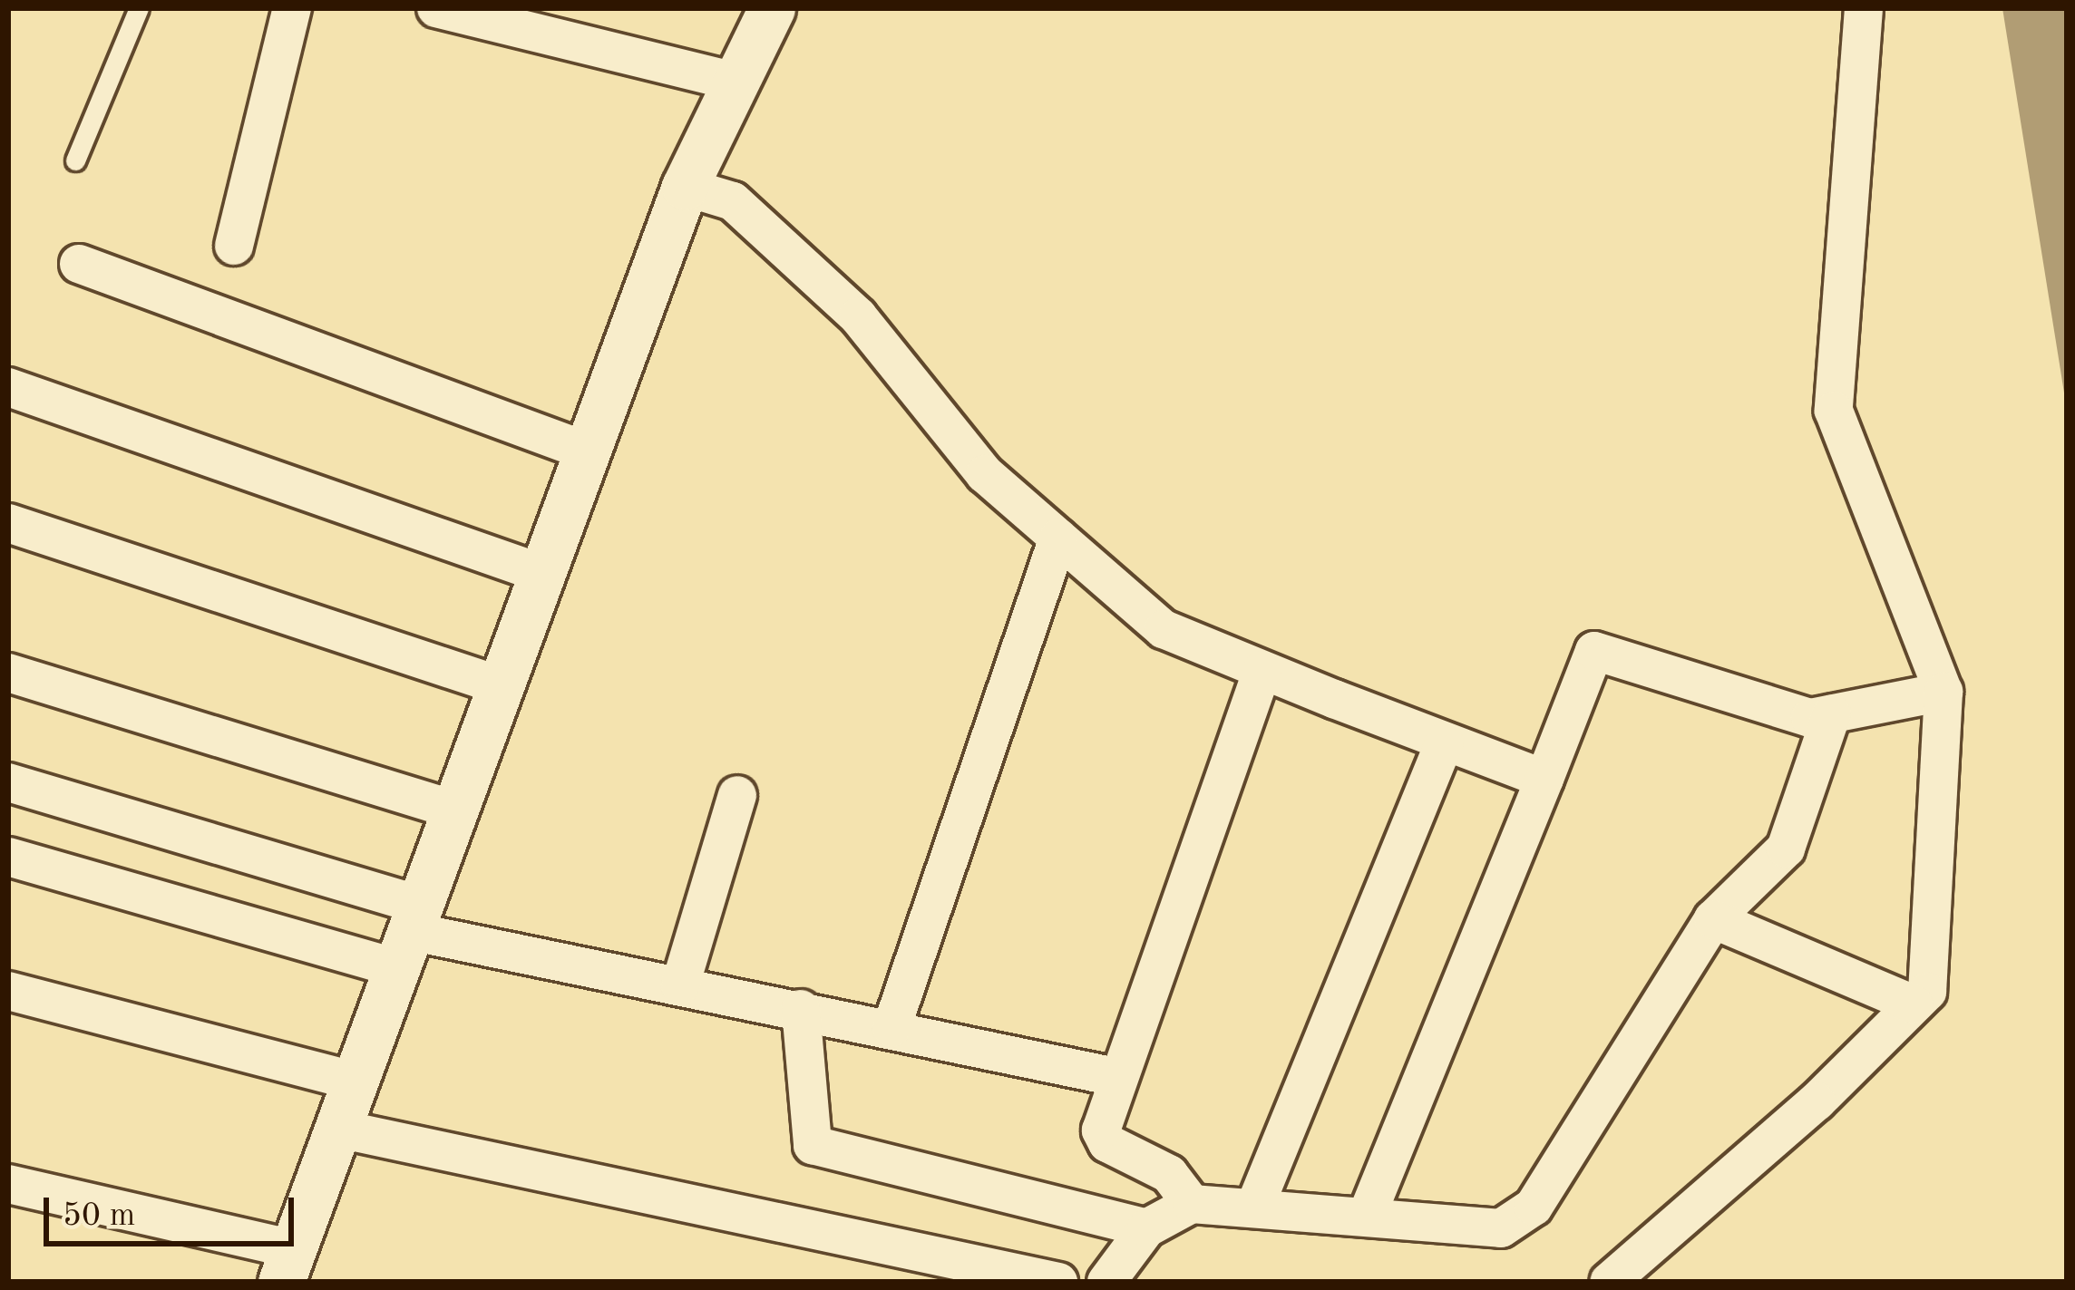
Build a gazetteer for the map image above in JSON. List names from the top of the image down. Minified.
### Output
{"scale_bar":"50 m"}
